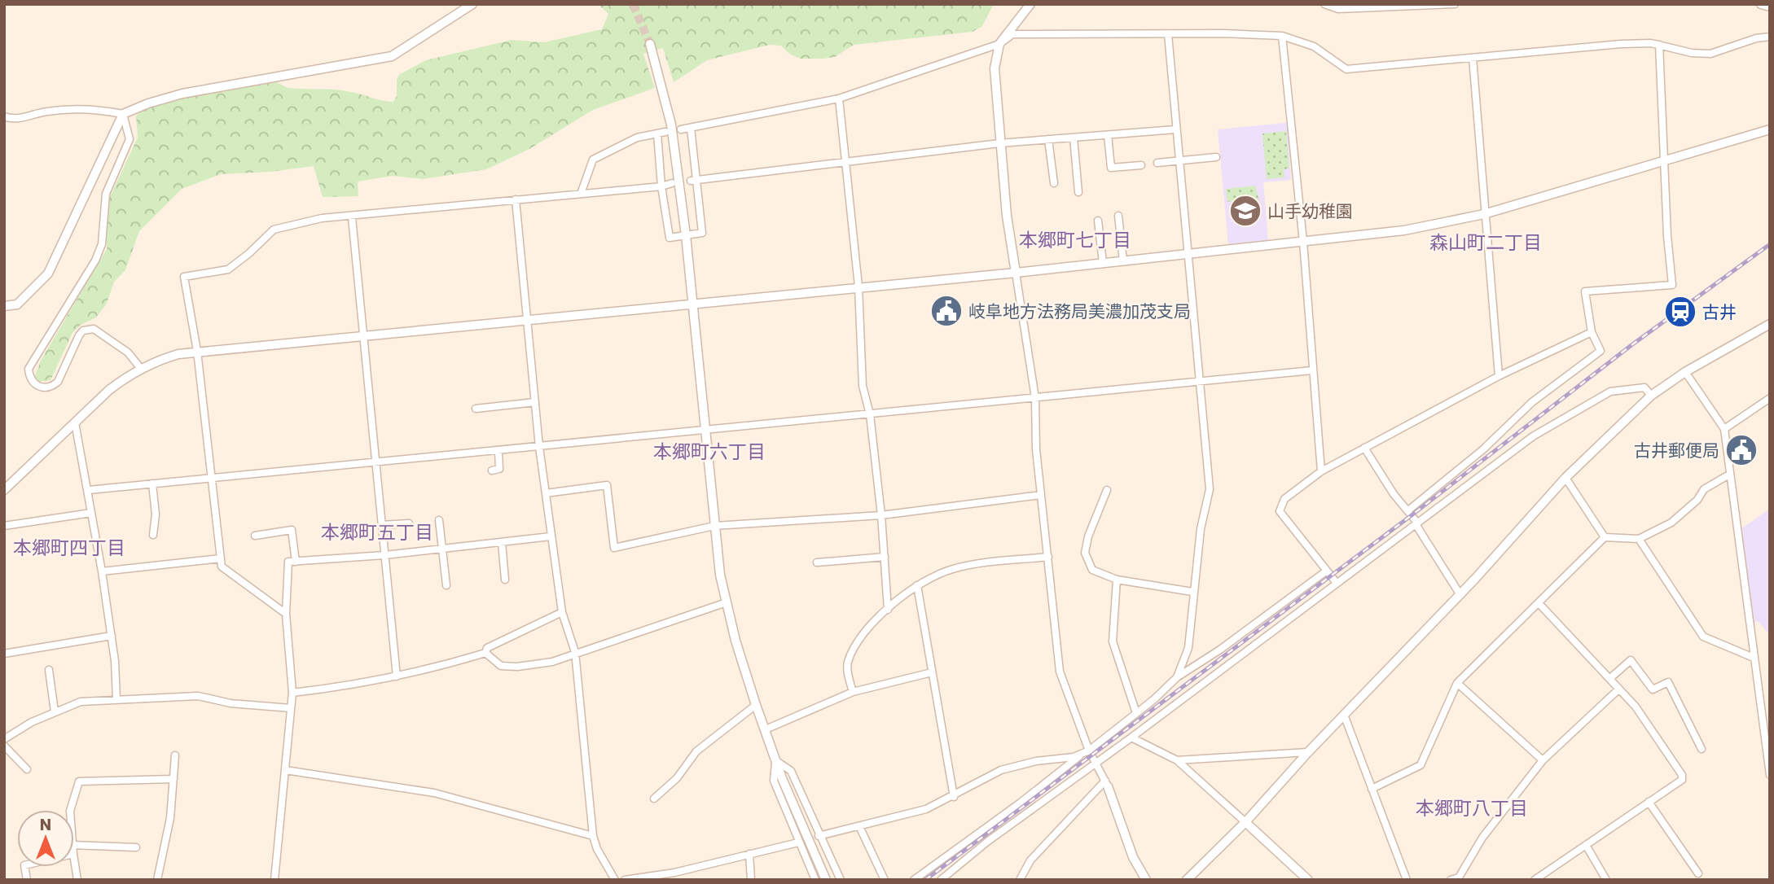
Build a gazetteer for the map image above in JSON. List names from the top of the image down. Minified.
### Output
{"districts":["本郷町七丁目","森山町二丁目","本郷町六丁目","本郷町五丁目","本郷町四丁目","本郷町八丁目"],"places":{"school or university":["山手幼稚園"],"public building":["岐阜地方法務局美濃加茂支局","古井郵便局"],"station":["古井"]},"north":"top"}
